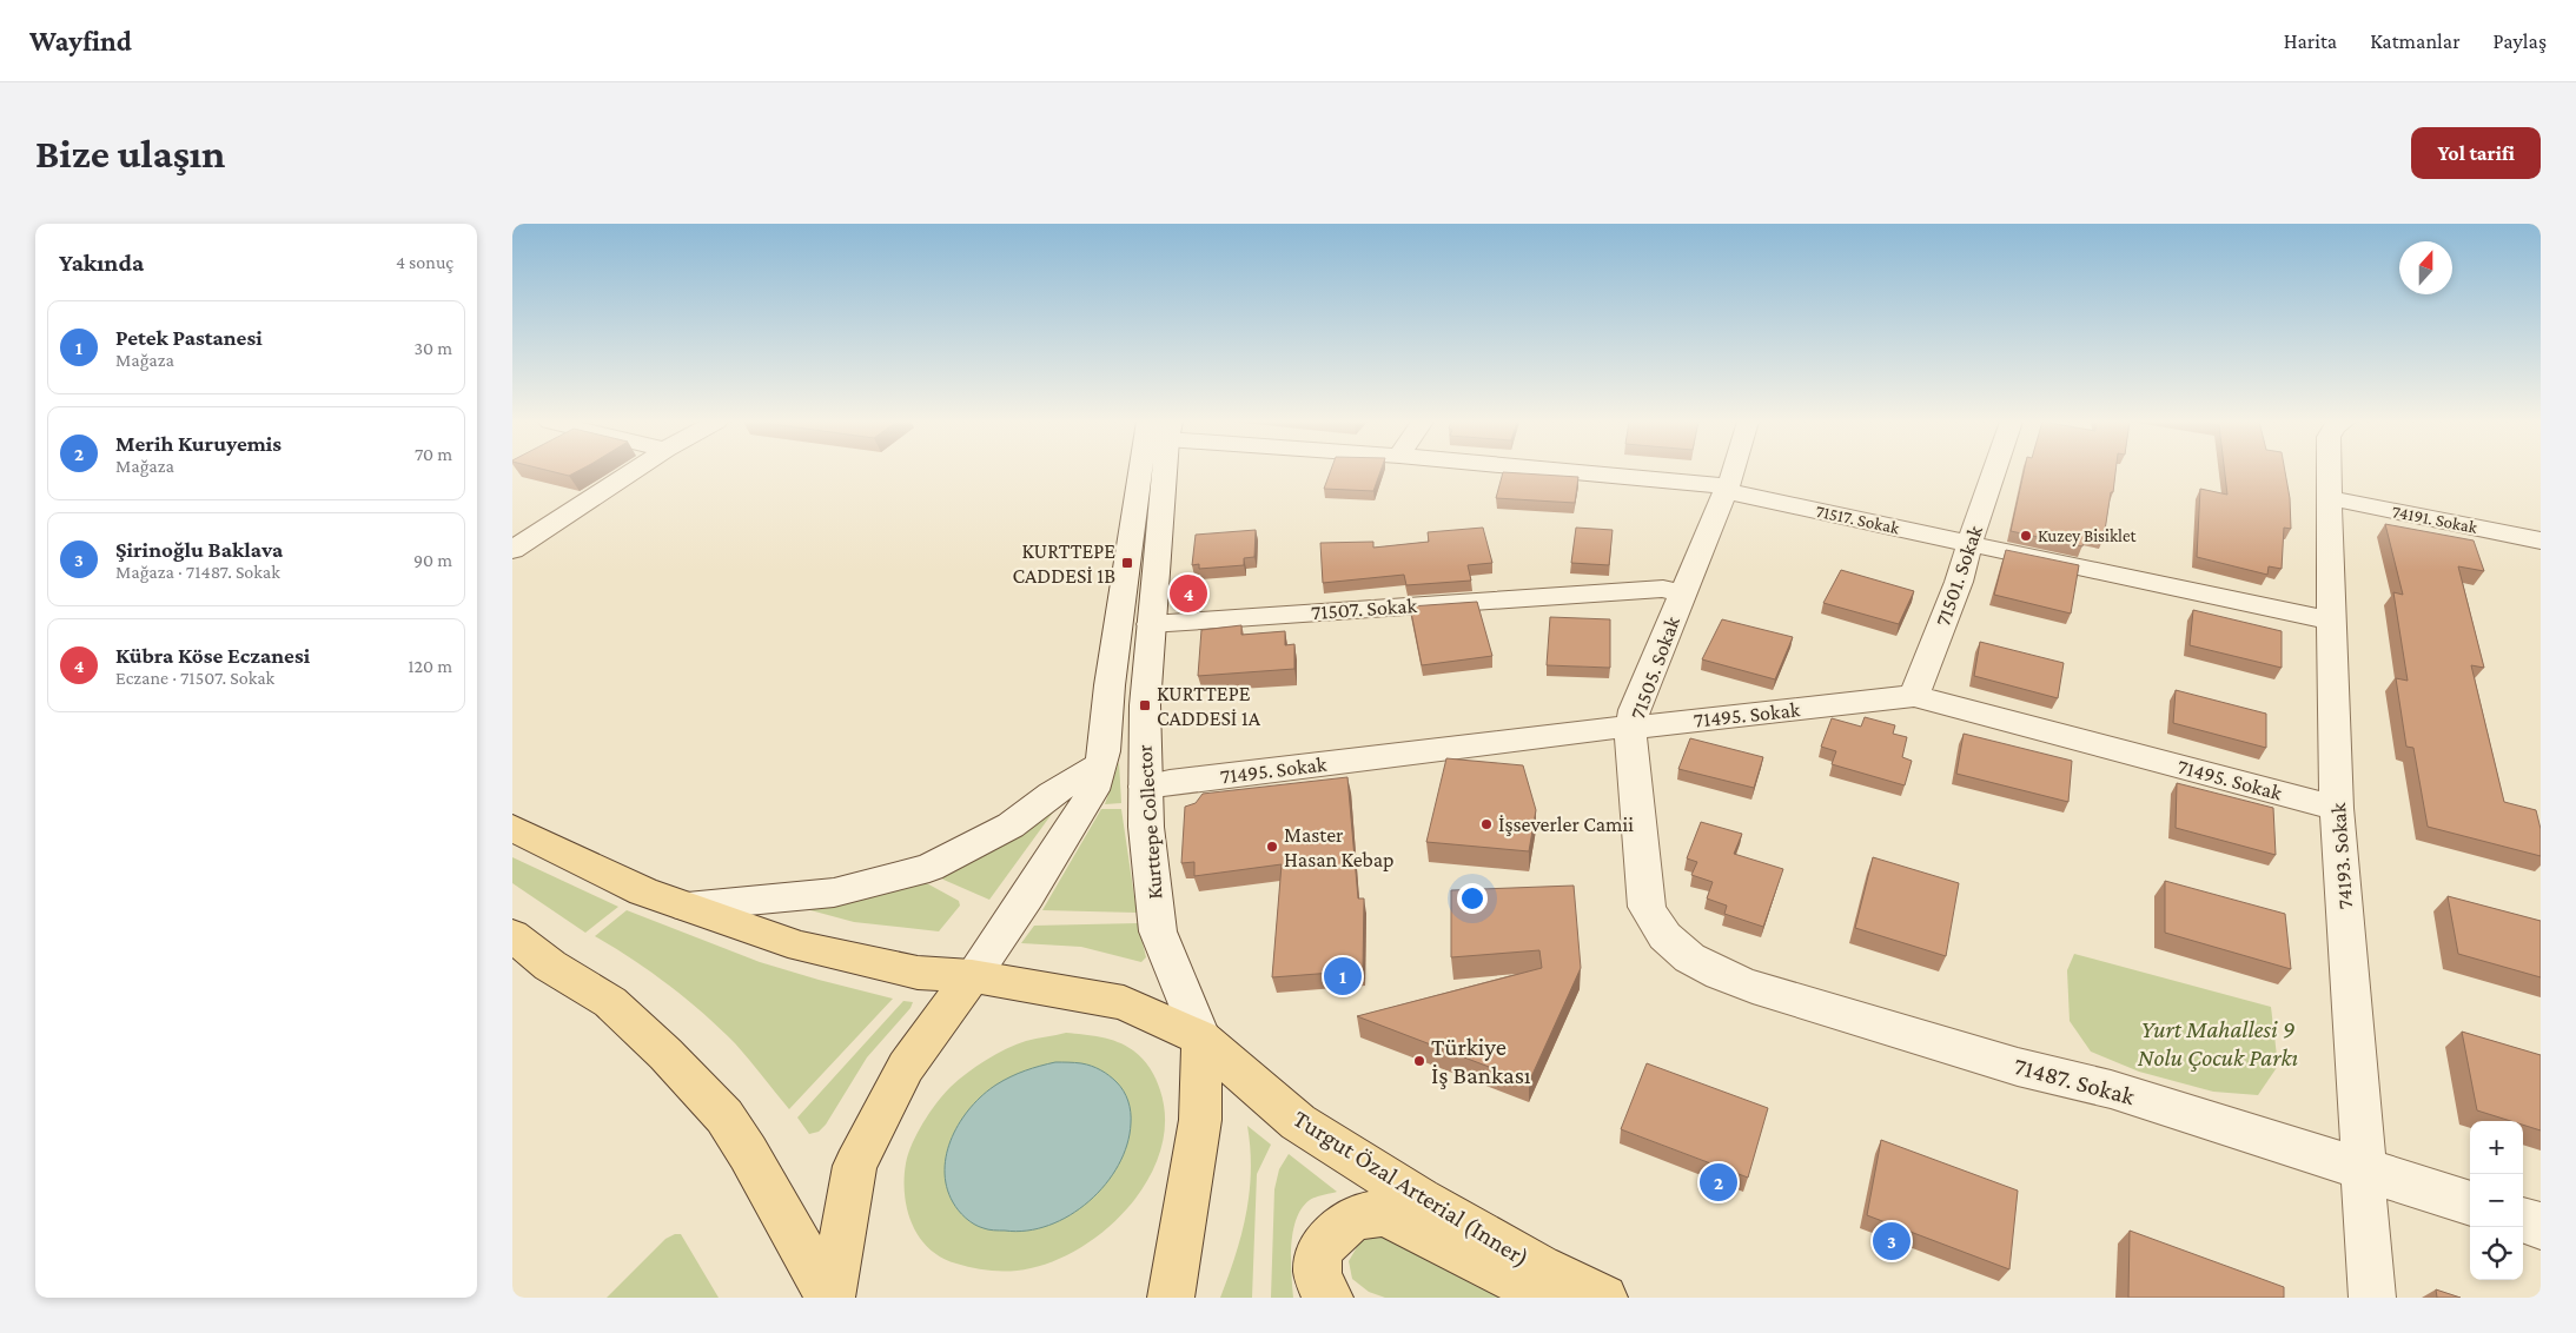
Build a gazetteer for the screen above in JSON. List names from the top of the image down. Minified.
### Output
{"streets":{"main road":["Turgut Özal Arterial (Inner)"],"street":["71517. Sokak","74191. Sokak","71501. Sokak","71507. Sokak","71505. Sokak","71495. Sokak","Kurttepe Collector","74193. Sokak","71487. Sokak"]},"crossings":[["71517. Sokak","71501. Sokak"],["71517. Sokak","71505. Sokak"],["71517. Sokak","74193. Sokak"],["74191. Sokak","74193. Sokak"],["71501. Sokak","71495. Sokak"],["71507. Sokak","71505. Sokak"],["71507. Sokak","Kurttepe Collector"],["71505. Sokak","71495. Sokak"],["71505. Sokak","71487. Sokak"],["71495. Sokak","Kurttepe Collector"],["71495. Sokak","74193. Sokak"],["Kurttepe Collector","Turgut Özal Arterial (Inner)"],["74193. Sokak","71487. Sokak"]],"parks":["Yurt Mahallesi 9 Nolu Çocuk Parkı"],"places":{"other":["Kuzey Bisiklet","İşseverler Camii","Master Hasan Kebap","Türkiye İş Bankası"],"transit":["KURTTEPE CADDESİ 1B","KURTTEPE CADDESİ 1A"]},"north":"top","page":{"header":"Wayfind","nav":["Harita","Katmanlar","Paylaş"],"buttons":"Yol tarifi","title":"Bize ulaşın","heading":["Yakında","4 sonuç"],"list":[{"mark":"1","name":"Petek Pastanesi","note":"Mağaza","value":"30 m"},{"mark":"2","name":"Merih Kuruyemis","note":"Mağaza","value":"70 m"},{"mark":"3","name":"Şirinoğlu Baklava","note":"Mağaza · 71487. Sokak","value":"90 m"},{"mark":"4","name":"Kübra Köse Eczanesi","note":"Eczane · 71507. Sokak","value":"120 m"}],"pins":["4","1","2","3"],"map_buttons":["+","−"]}}
